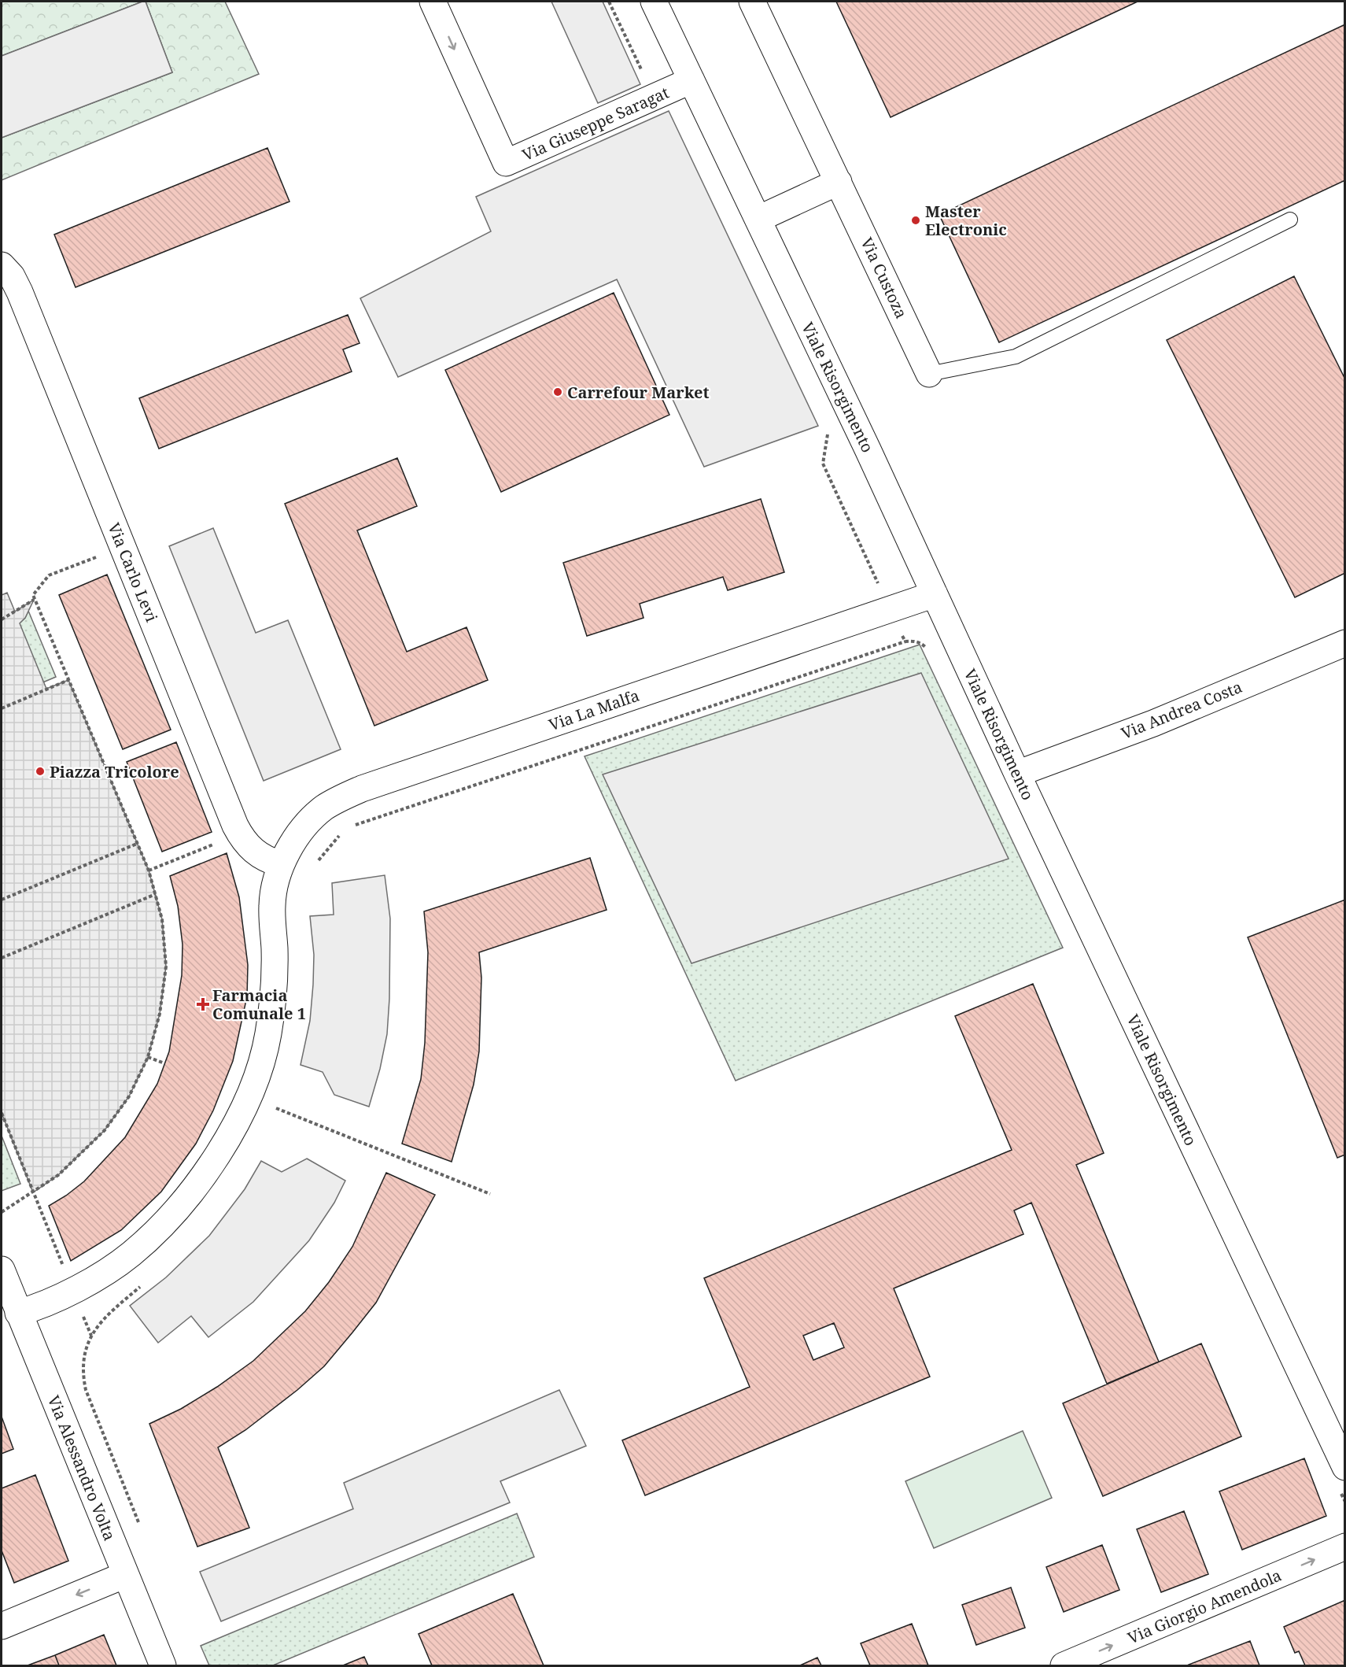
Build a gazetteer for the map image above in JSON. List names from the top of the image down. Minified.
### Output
{"streets":{"street":["Via Giuseppe Saragat","Via Custoza","Viale Risorgimento","Via Carlo Levi","Via La Malfa","Via Andrea Costa","Via Alessandro Volta","Via Giorgio Amendola"]},"crossings":[["Via Giuseppe Saragat","Viale Risorgimento"],["Viale Risorgimento","Via La Malfa"],["Viale Risorgimento","Via Andrea Costa"],["Via Carlo Levi","Via La Malfa"],["Via La Malfa","Via Alessandro Volta"]],"one_way":["Via Giorgio Amendola"],"places":{"other":["Master Electronic","Carrefour Market","Piazza Tricolore"],"health":["Farmacia Comunale 1"]}}
